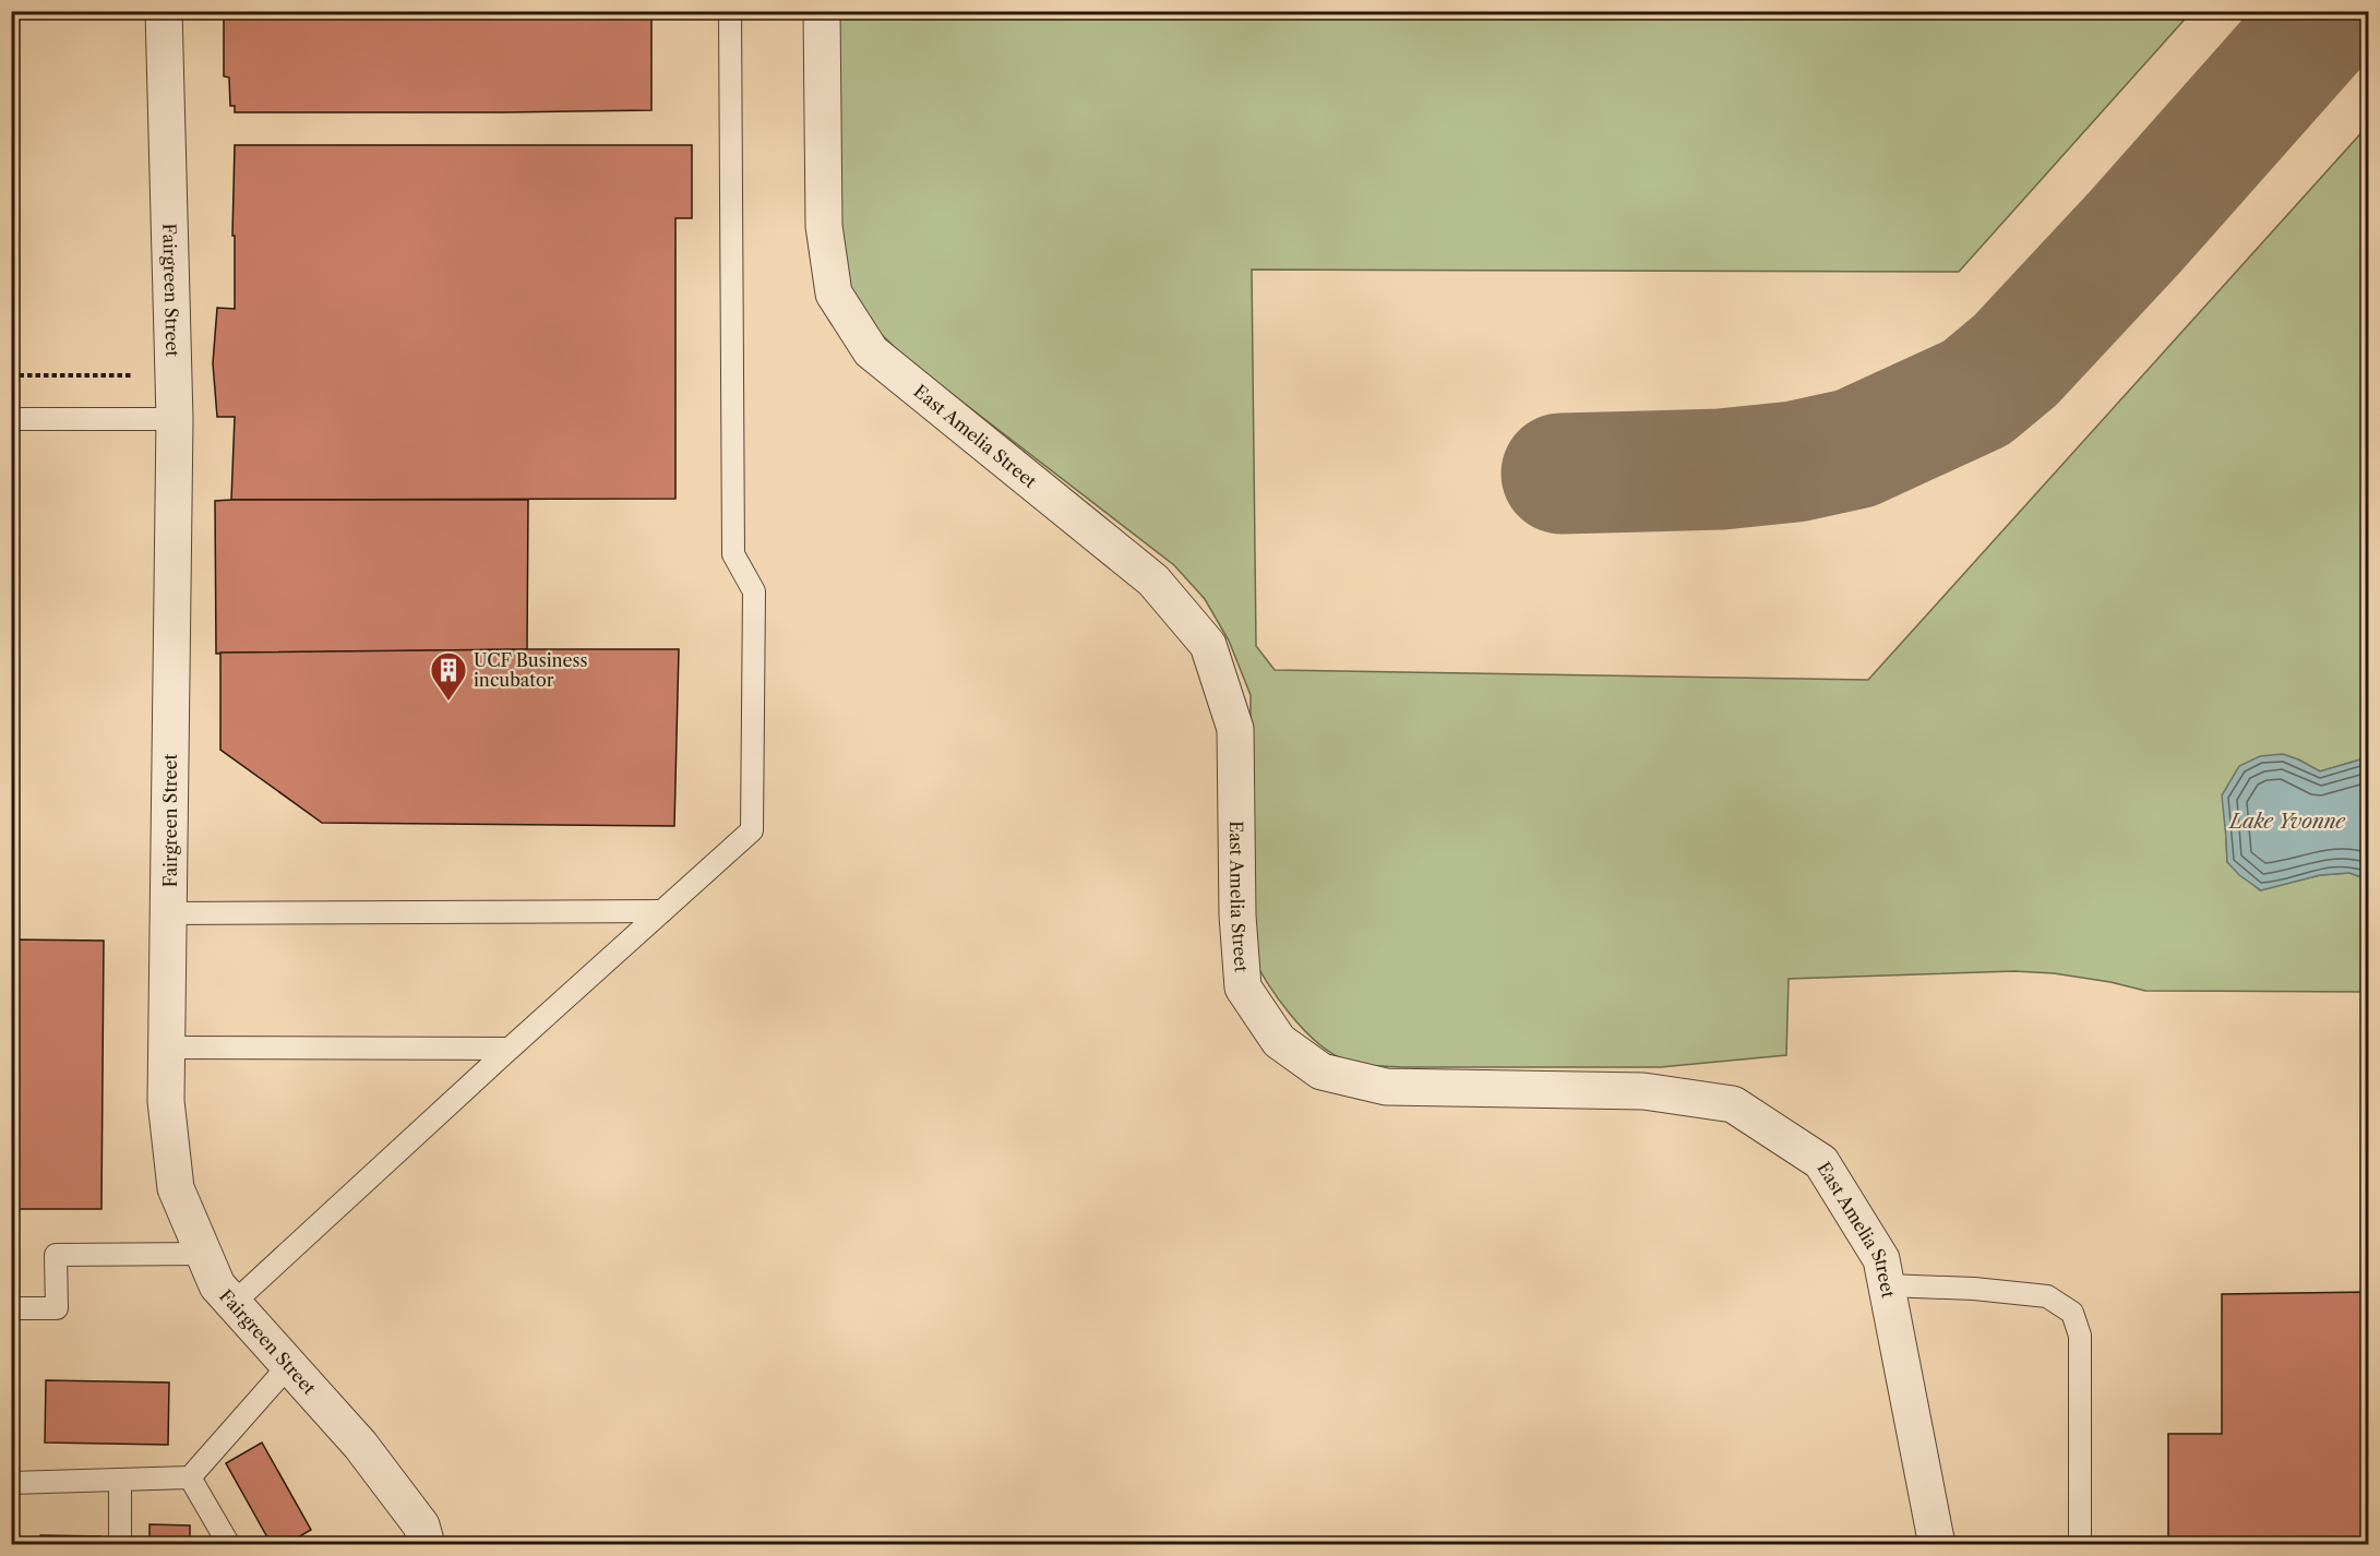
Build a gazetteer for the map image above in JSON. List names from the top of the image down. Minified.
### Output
{"streets":{"street":["Fairgreen Street","East Amelia Street"]},"water":["Lake Yvonne"],"places":{"building":["UCF Business incubator"]}}
